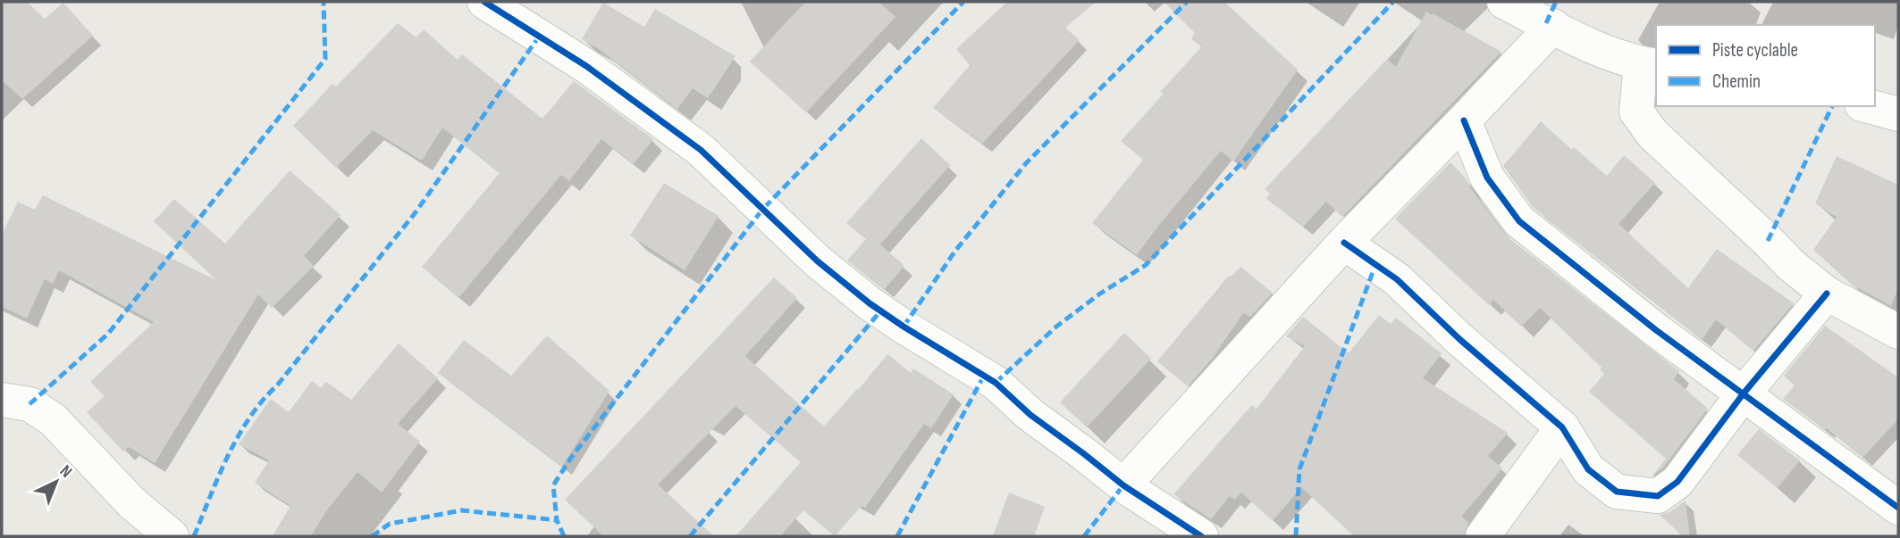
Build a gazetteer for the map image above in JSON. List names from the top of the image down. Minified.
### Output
{"legend":["Piste cyclable","Chemin"],"north":"top right"}
